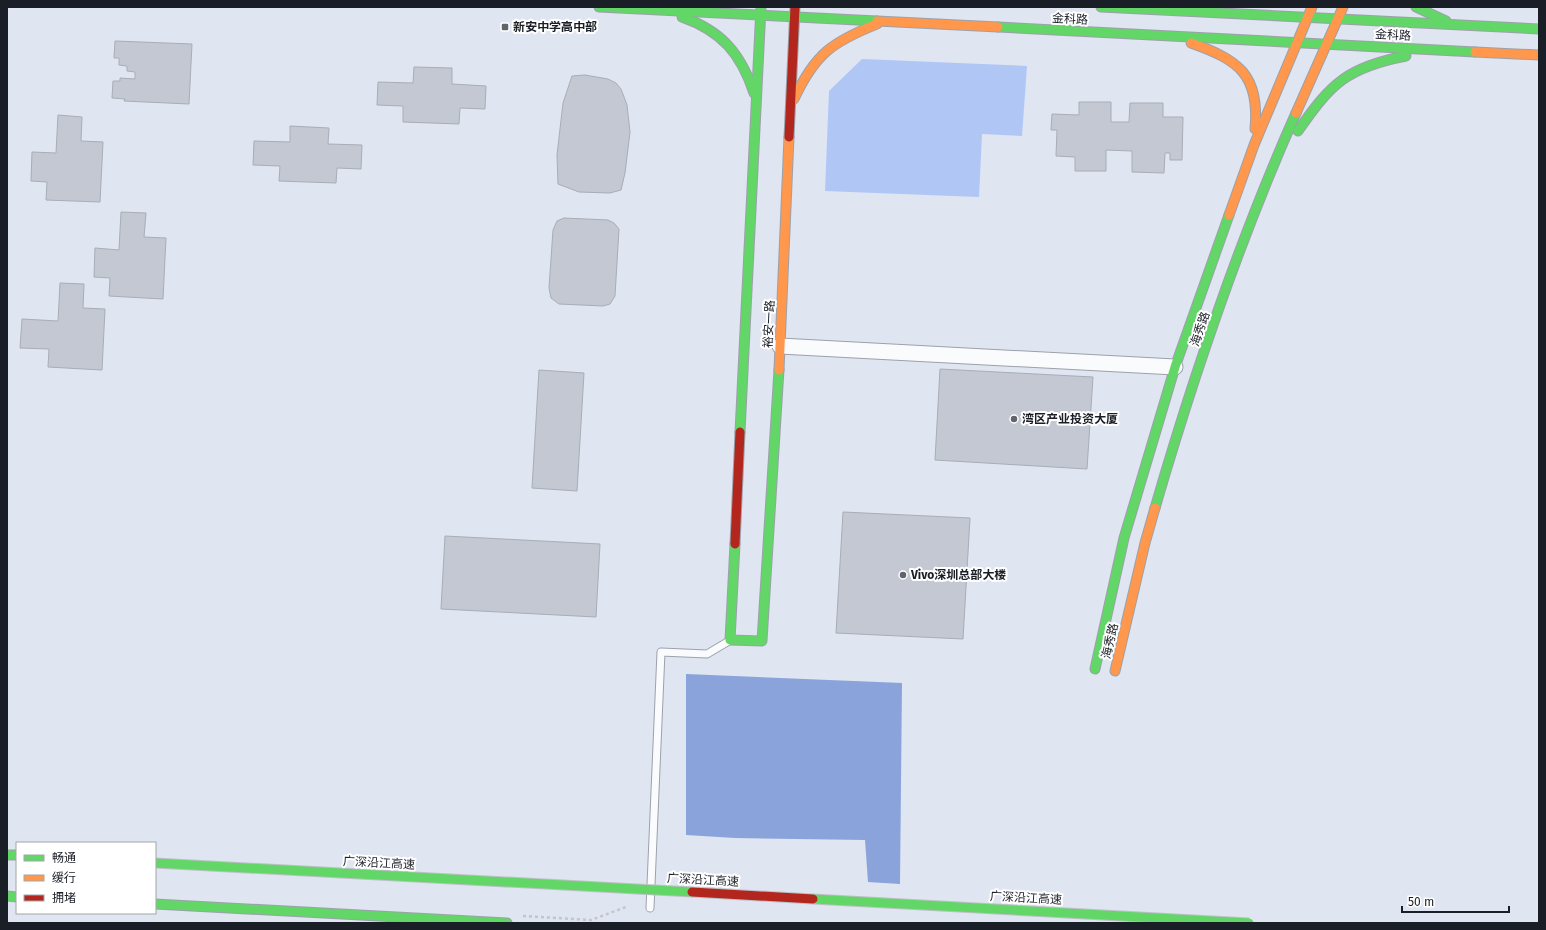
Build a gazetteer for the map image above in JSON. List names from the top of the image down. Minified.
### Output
{"streets":{"main road":["金科路","裕安一路","海秀路","广深沿江高速"]},"crossings":[["金科路","裕安一路"],["金科路","海秀路"]],"places":{"transit":["新安中学高中部"],"other":["湾区产业投资大厦","Vivo深圳总部大楼"]},"legend":["畅通","缓行","拥堵"],"scale_bar":"50 m"}
